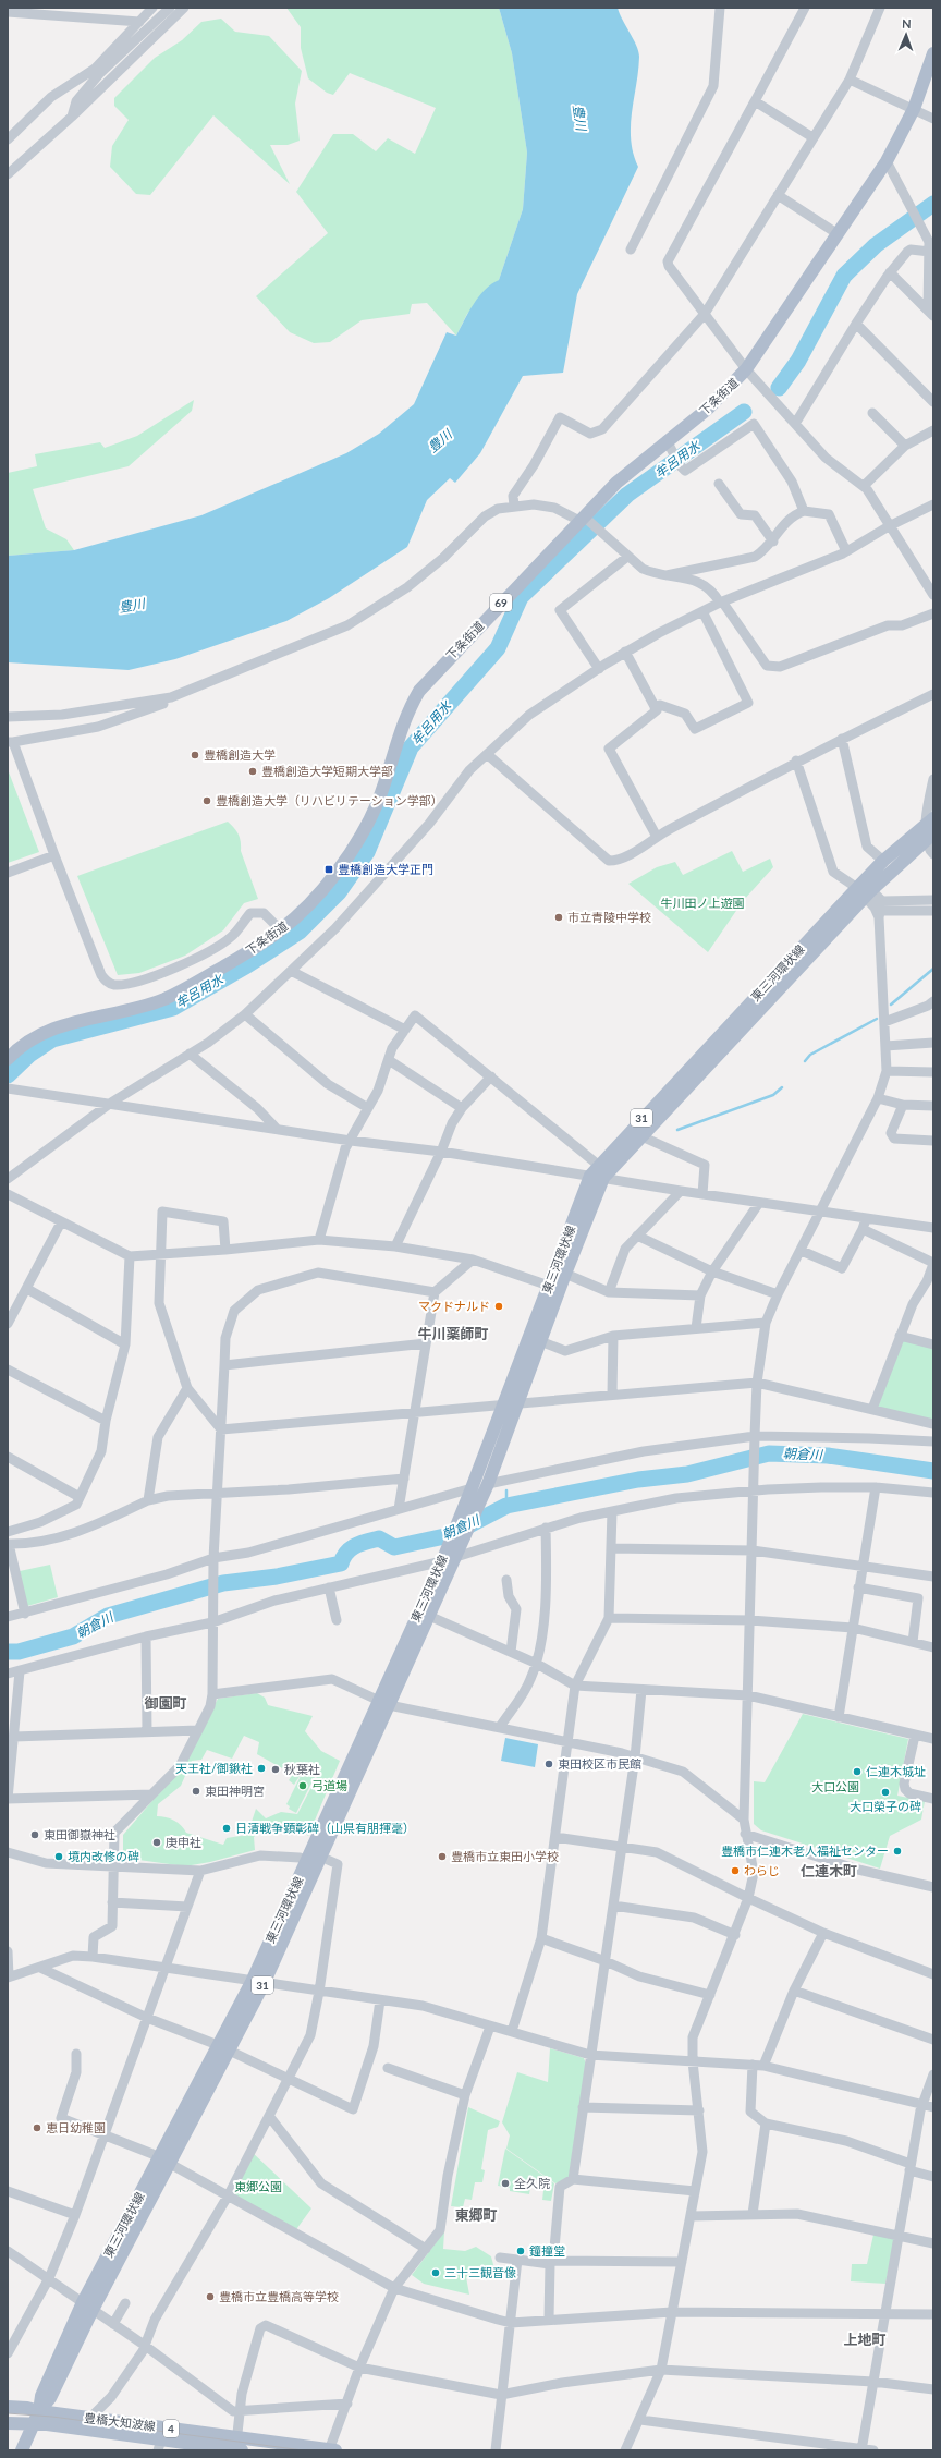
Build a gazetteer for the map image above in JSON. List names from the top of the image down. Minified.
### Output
{"streets":{"main road":["下条街道","69","東三河環状線","31","豊橋大知波線","4"]},"crossings":[["東三河環状線","豊橋大知波線"]],"districts":["牛川薬師町","御園町","仁連木町","東郷町","上地町"],"water":["豊川","牟呂用水","朝倉川"],"parks":["牛川田ノ上遊園","大口公園","東郷公園"],"places":{"other":["豊橋創造大学","豊橋創造大学短期大学部","豊橋創造大学（リハビリテーション学部）","市立青陵中学校","マクドナルド","東田校区市民館","天王社/御鍬社","秋葉社","仁連木城址","弓道場","東田神明宮","大口榮子の碑","日清戦争顕彰碑（山県有朋揮毫）","東田御嶽神社","庚申社","豊橋市仁連木老人福祉センター","境内改修の碑","豊橋市立東田小学校","わらじ","恵日幼稚園","全久院","鐘撞堂","三十三観音像","豊橋市立豊橋高等学校"],"transit":["豊橋創造大学正門"]},"north":"top"}
